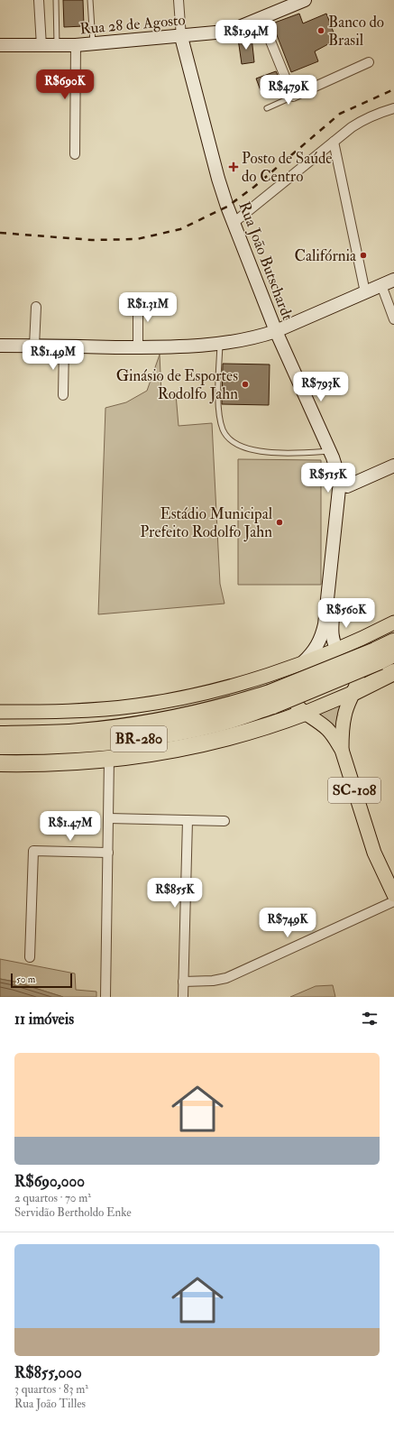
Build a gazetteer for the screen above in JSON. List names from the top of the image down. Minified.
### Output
{"streets":{"highway":["BR-280"],"main road":["Rua 28 de Agosto","Rua João Butschardt","SC-108"]},"crossings":[["Rua 28 de Agosto","Rua João Butschardt"]],"places":{"other":["Banco do Brasil","Califórnia","Ginásio de Esportes Rodolfo Jahn","Estádio Municipal Prefeito Rodolfo Jahn"],"health":["Posto de Saúde do Centro"]},"scale_bar":"50 m","page":{"price":["R$1.94M","R$690K","R$479K","R$1.31M","R$1.49M","R$793K","R$515K","R$560K","R$1.47M","R$855K","R$749K"],"scale":"50 m","heading":"11 imóveis","list":[{"name":"R$690,000","note":"2 quartos · 70 m² · Servidão Bertholdo Enke"},{"name":"R$855,000","note":"3 quartos · 83 m² · Rua João Tilles"}]}}
